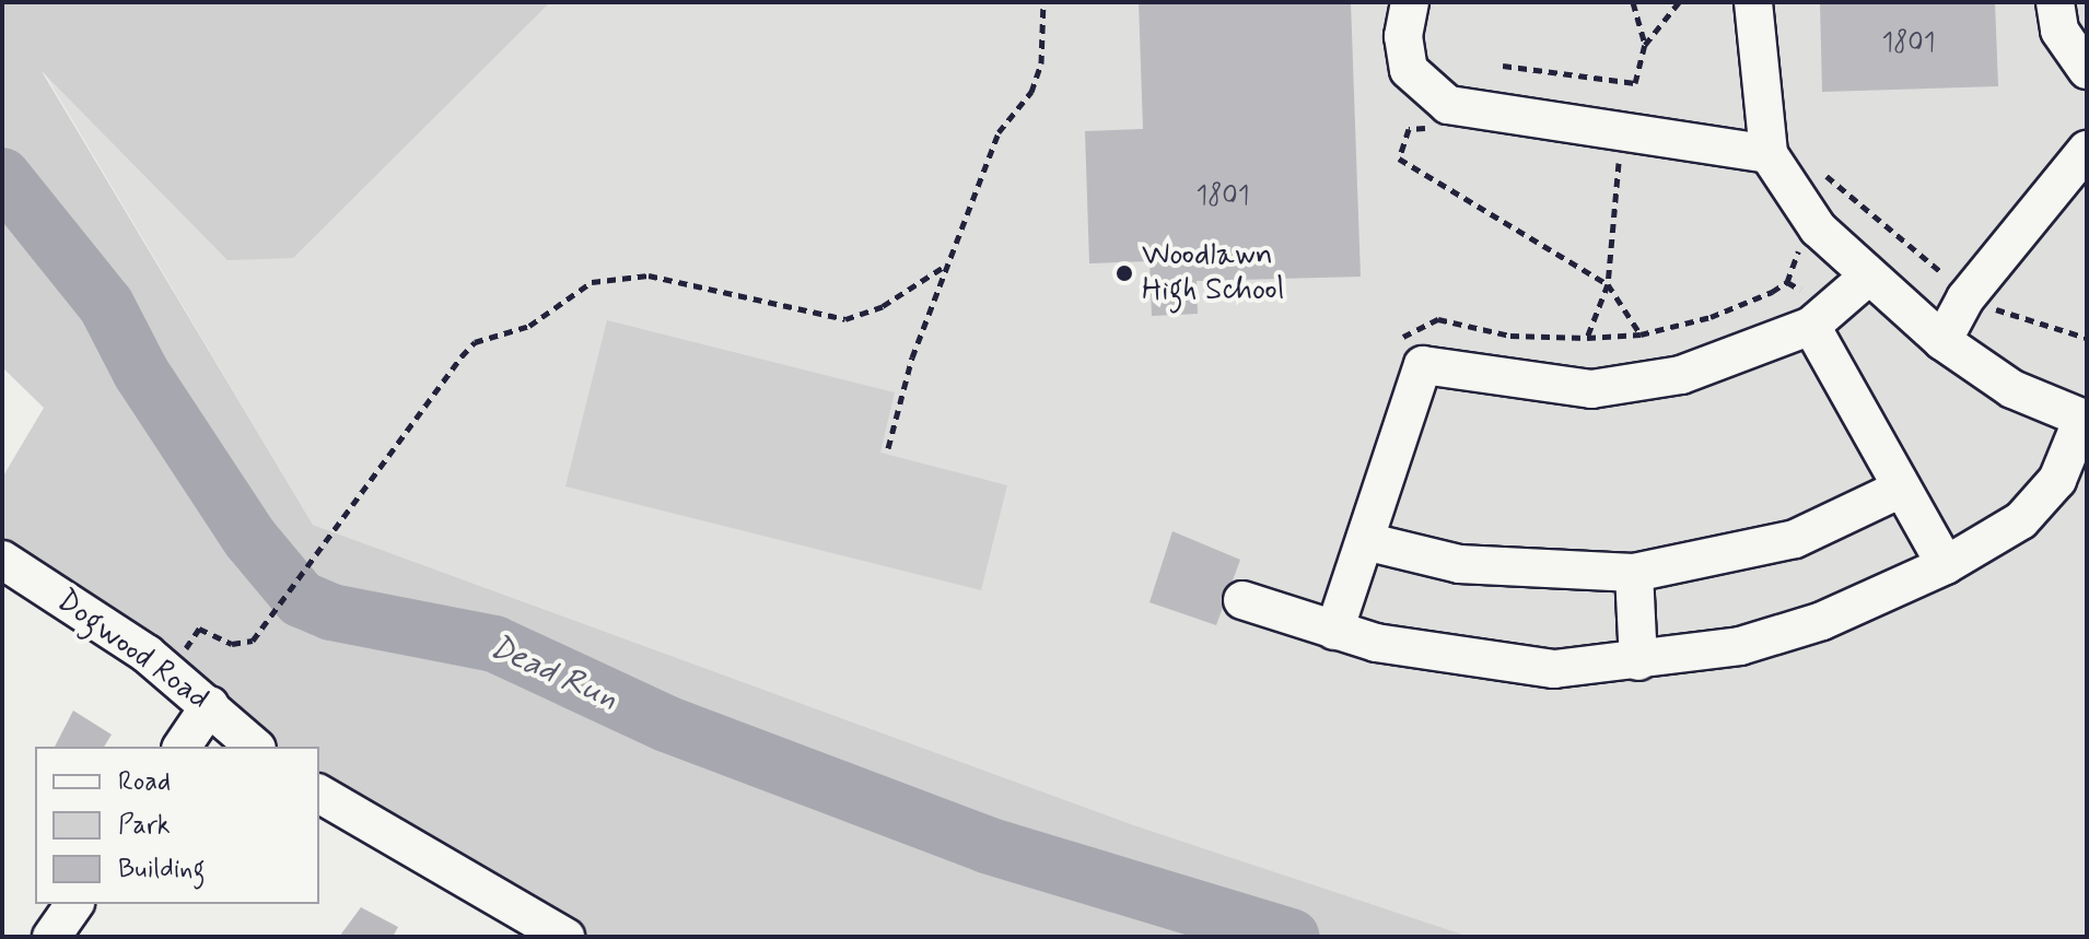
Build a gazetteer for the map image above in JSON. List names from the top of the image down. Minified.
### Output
{"streets":{"street":["Dogwood Road"]},"water":["Dead Run"],"places":["Woodlawn High School"],"house_numbers":["1801","1801"],"legend":["Road","Park","Building"]}
